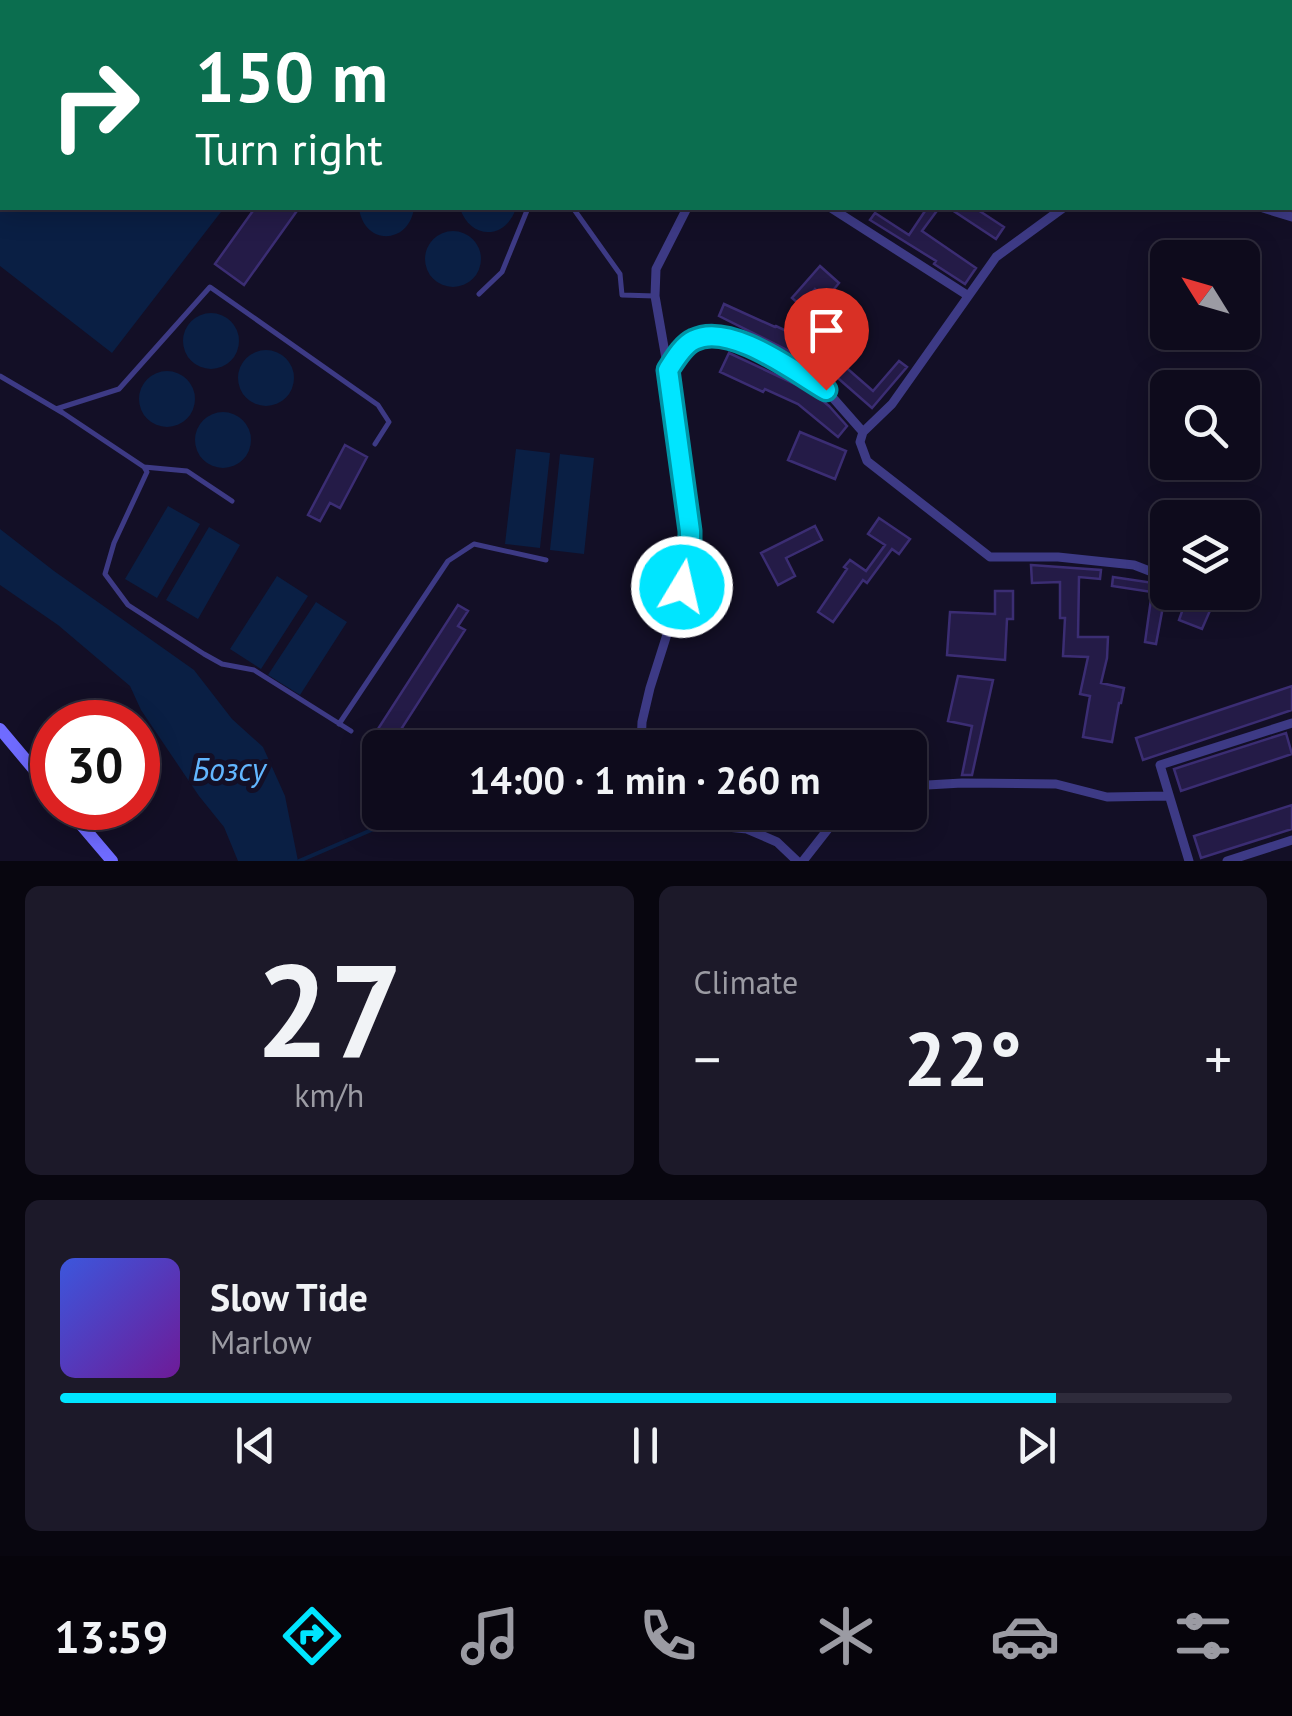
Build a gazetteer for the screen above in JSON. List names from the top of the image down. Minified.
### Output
{"water":["Бозсу"],"north":"top left","page":{"turn":["150 m","Turn right"],"limit":"30","trip":"14:00 · 1 min · 260 m","tile":[["27","km/h"],"Climate"],"heat":["−","22°","+"],"song":["Slow Tide","Marlow"],"tabs":"13:59"}}
